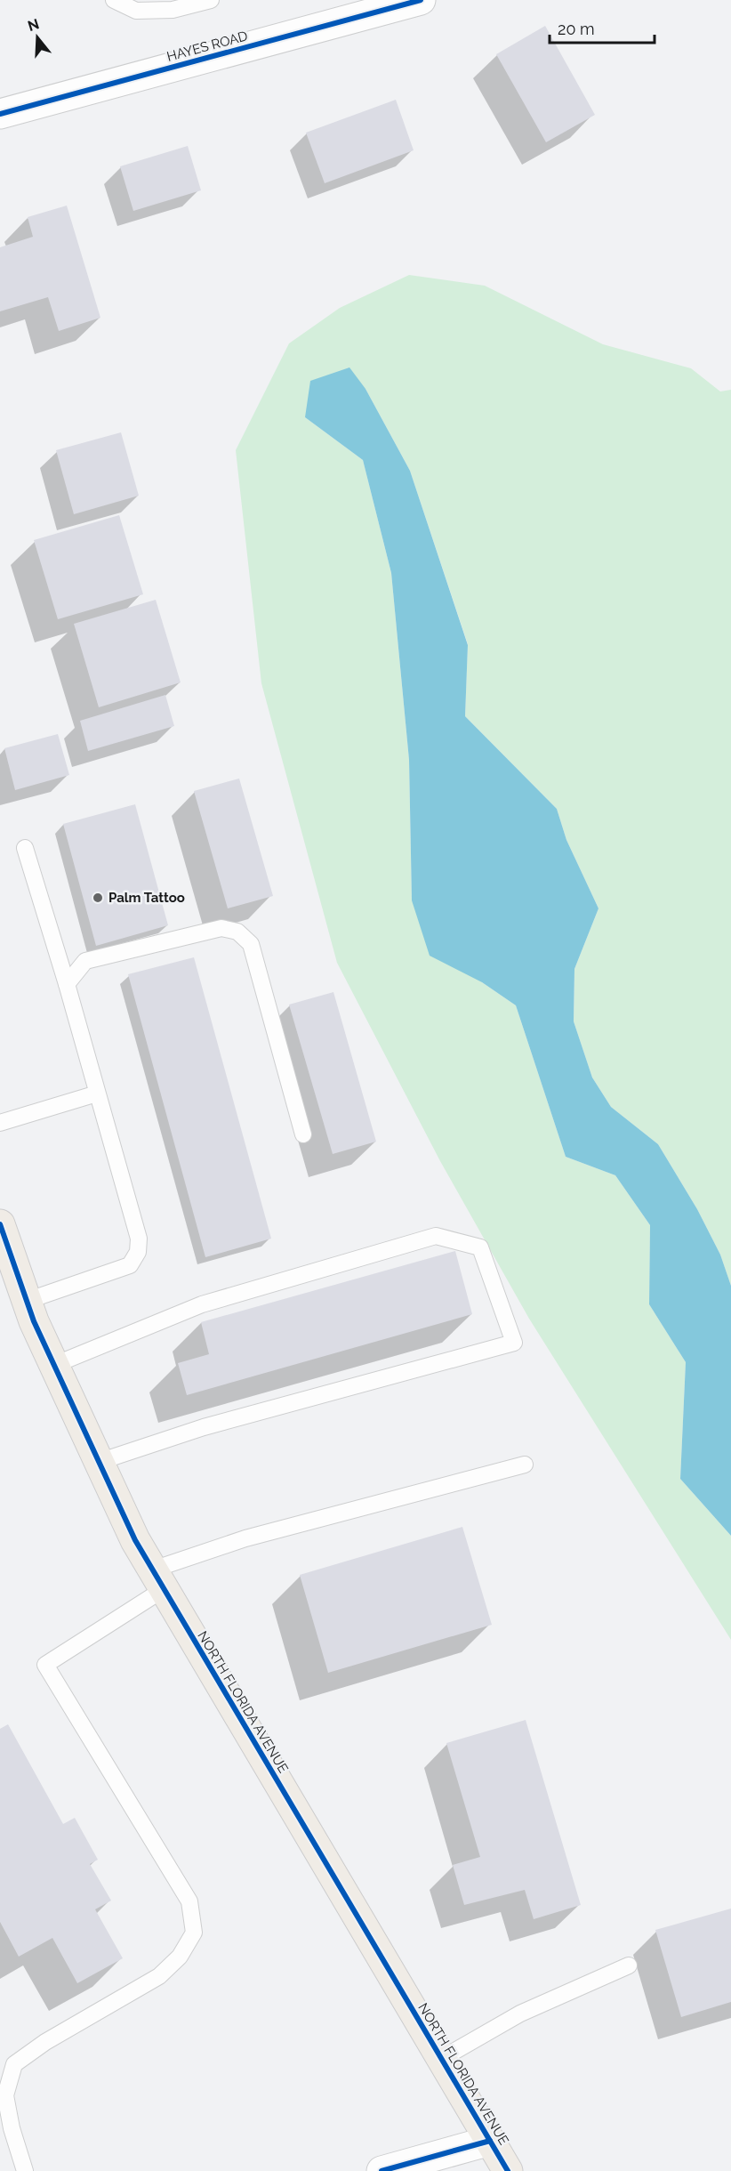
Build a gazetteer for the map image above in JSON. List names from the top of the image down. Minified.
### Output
{"streets":{"main road":["NORTH FLORIDA AVENUE"],"street":["HAYES ROAD"]},"places":["Palm Tattoo"],"scale_bar":"20 m","north":"top"}
